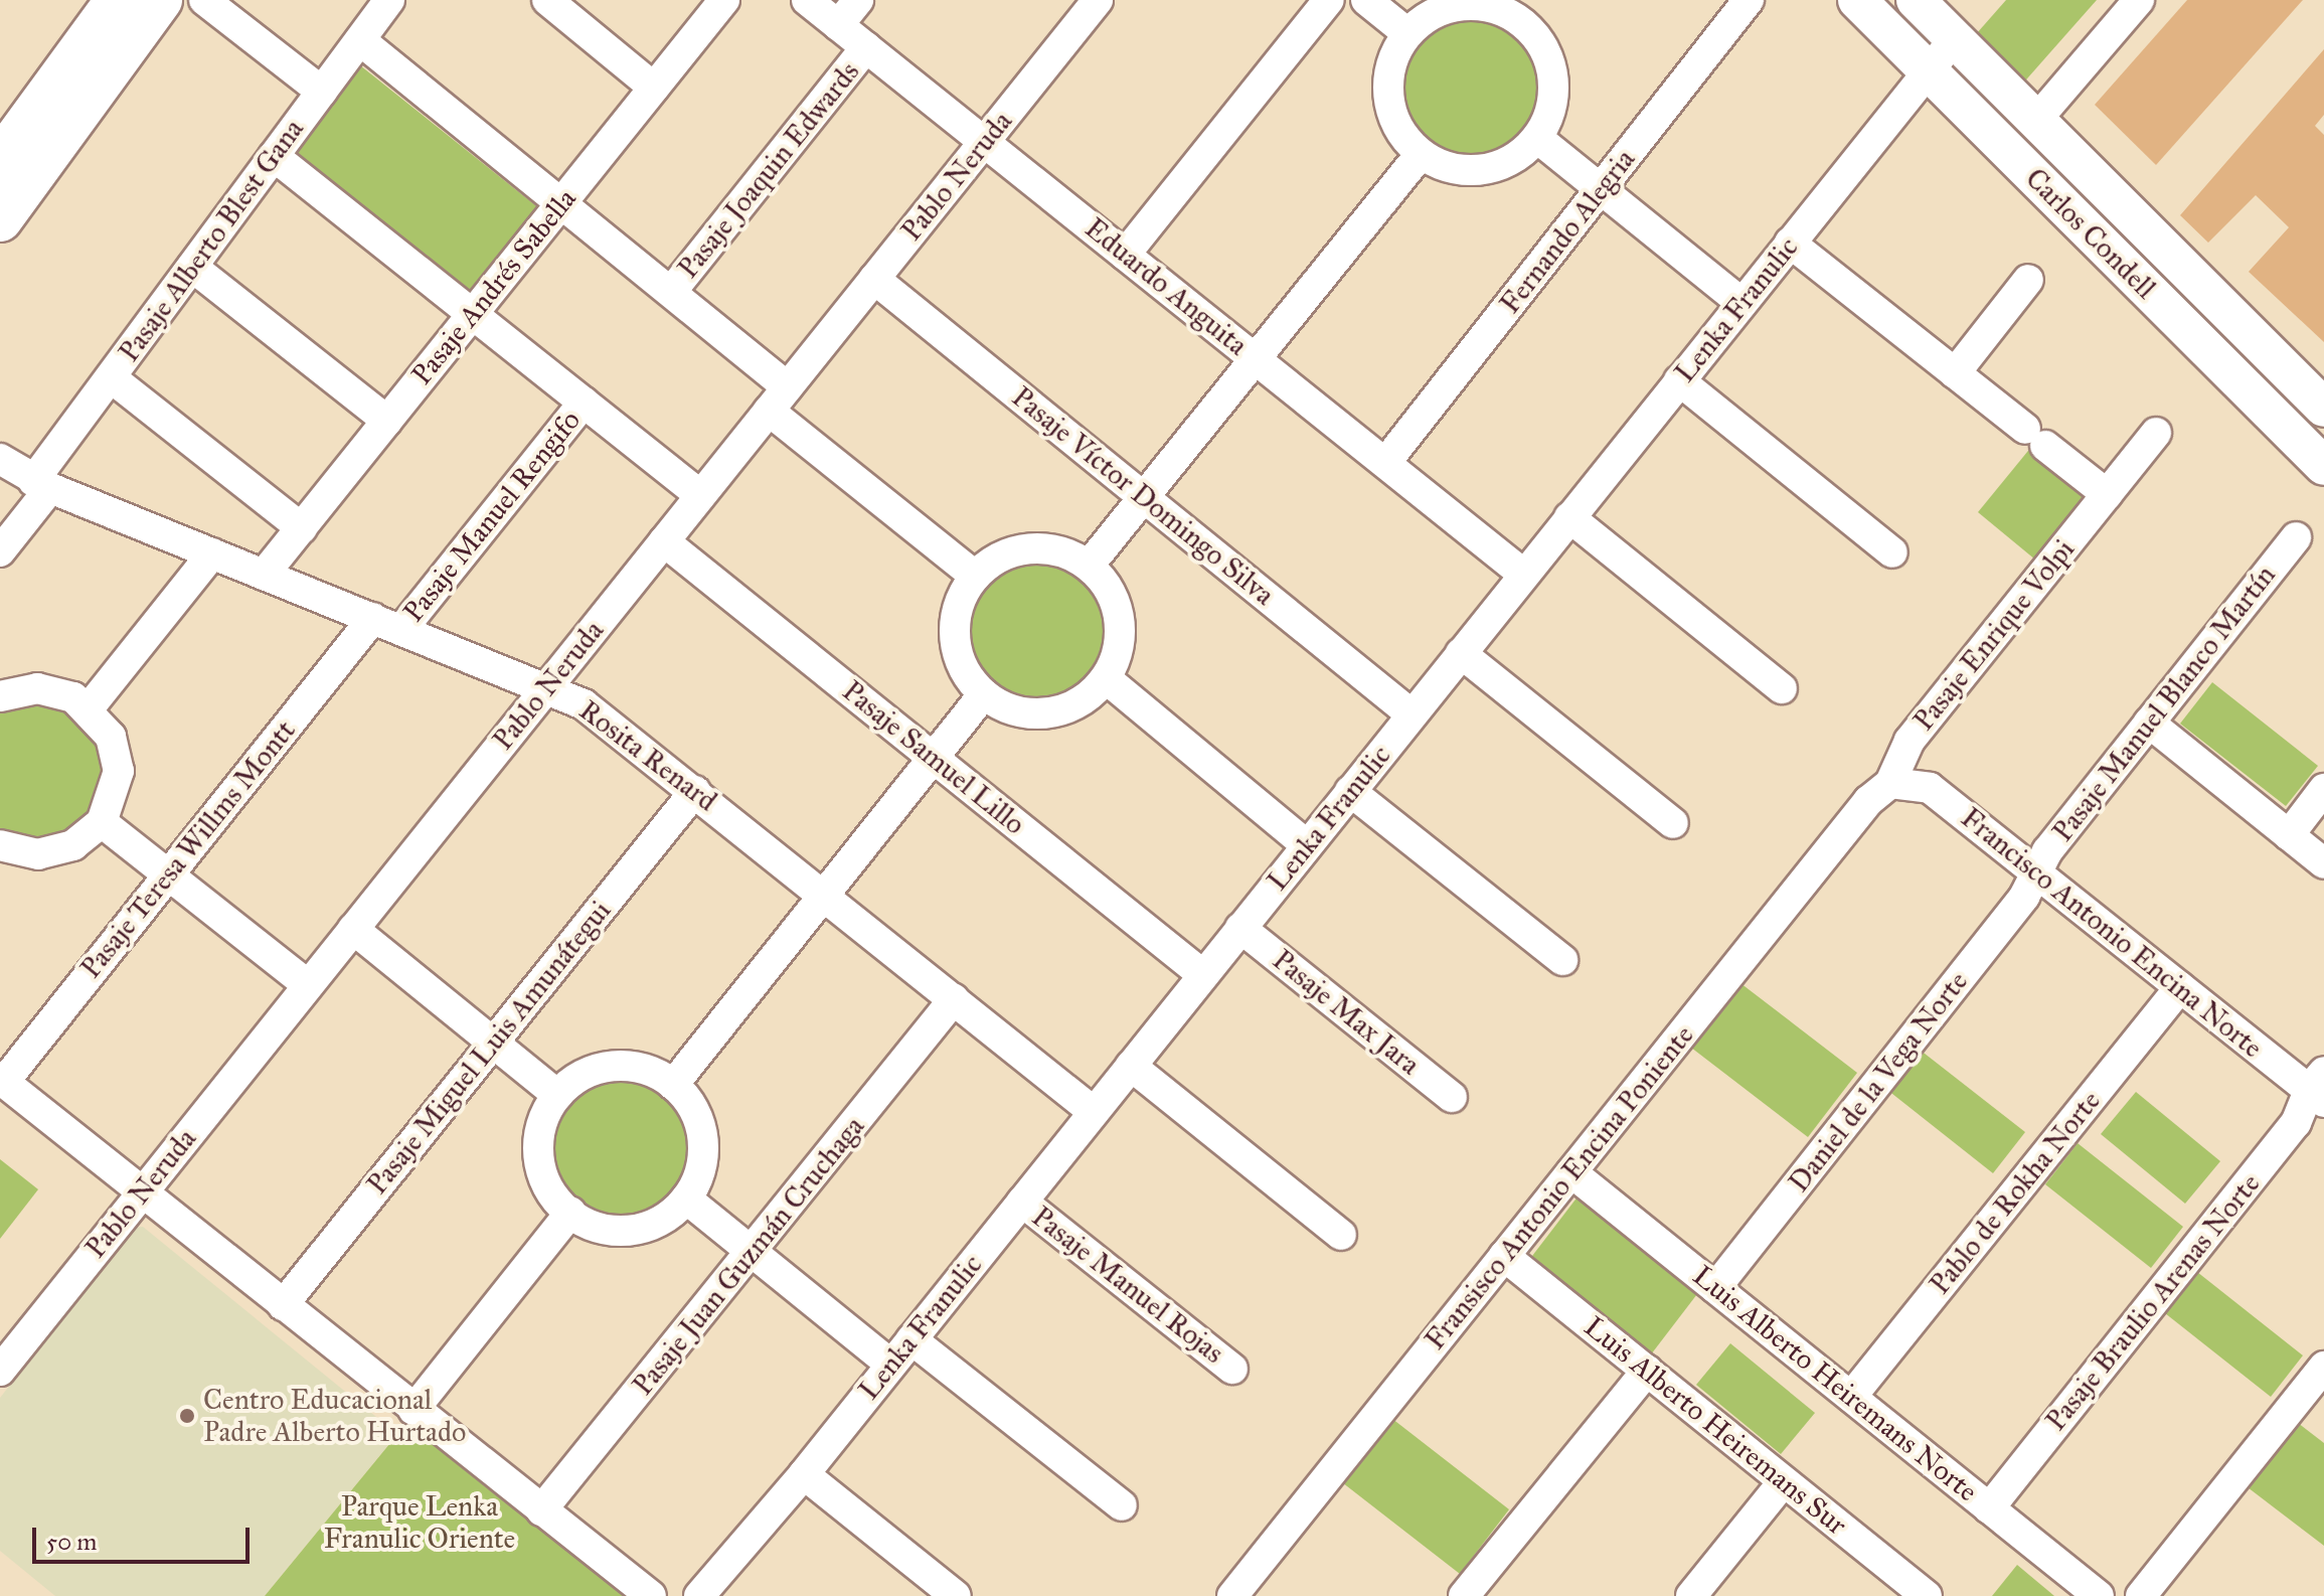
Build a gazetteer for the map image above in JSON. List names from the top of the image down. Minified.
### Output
{"streets":{"street":["Pasaje Joaquin Edwards","Pablo Neruda","Fernando Alegria","Carlos Condell","Pasaje Alberto Blest Gana","Pasaje Andrés Sabella","Eduardo Anguita","Lenka Franulic","Pasaje Víctor Domingo Silva","Pasaje Manuel Rengifo","Pasaje Enrique Volpi","Pasaje Manuel Blanco Martín","Rosita Renard","Pasaje Samuel Lillo","Pasaje Teresa Willms Montt","Francisco Antonio Encina Norte","Pasaje Max Jara","Pasaje Miguel Luis Amunátegui","Daniel de la Vega Norte","Fransisco Antonio Encina Poniente","Pablo de Rokha Norte","Pasaje Juan Guzmán Cruchaga","Pasaje Manuel Rojas","Pasaje Braulio Arenas Norte","Luis Alberto Heiremans Norte","Luis Alberto Heiremans Sur"]},"crossings":[["Pasaje Joaquin Edwards","Eduardo Anguita"],["Pablo Neruda","Eduardo Anguita"],["Pablo Neruda","Pasaje Víctor Domingo Silva"],["Pablo Neruda","Rosita Renard"],["Pablo Neruda","Pasaje Samuel Lillo"],["Fernando Alegria","Eduardo Anguita"],["Carlos Condell","Lenka Franulic"],["Pasaje Alberto Blest Gana","Rosita Renard"],["Pasaje Andrés Sabella","Rosita Renard"],["Eduardo Anguita","Lenka Franulic"],["Lenka Franulic","Pasaje Víctor Domingo Silva"],["Lenka Franulic","Rosita Renard"],["Lenka Franulic","Pasaje Samuel Lillo"],["Lenka Franulic","Pasaje Max Jara"],["Lenka Franulic","Pasaje Manuel Rojas"],["Pasaje Manuel Rengifo","Rosita Renard"],["Pasaje Enrique Volpi","Francisco Antonio Encina Norte"],["Pasaje Enrique Volpi","Fransisco Antonio Encina Poniente"],["Pasaje Manuel Blanco Martín","Francisco Antonio Encina Norte"],["Pasaje Manuel Blanco Martín","Daniel de la Vega Norte"],["Rosita Renard","Pasaje Teresa Willms Montt"],["Rosita Renard","Pasaje Miguel Luis Amunátegui"],["Rosita Renard","Pasaje Juan Guzmán Cruchaga"],["Francisco Antonio Encina Norte","Daniel de la Vega Norte"],["Francisco Antonio Encina Norte","Fransisco Antonio Encina Poniente"],["Francisco Antonio Encina Norte","Pablo de Rokha Norte"],["Francisco Antonio Encina Norte","Pasaje Braulio Arenas Norte"],["Daniel de la Vega Norte","Luis Alberto Heiremans Norte"],["Fransisco Antonio Encina Poniente","Luis Alberto Heiremans Norte"],["Fransisco Antonio Encina Poniente","Luis Alberto Heiremans Sur"],["Pablo de Rokha Norte","Luis Alberto Heiremans Norte"],["Pasaje Braulio Arenas Norte","Luis Alberto Heiremans Norte"]],"parks":["Parque Lenka Franulic Oriente"],"places":["Centro Educacional Padre Alberto Hurtado"],"scale_bar":"50 m"}
